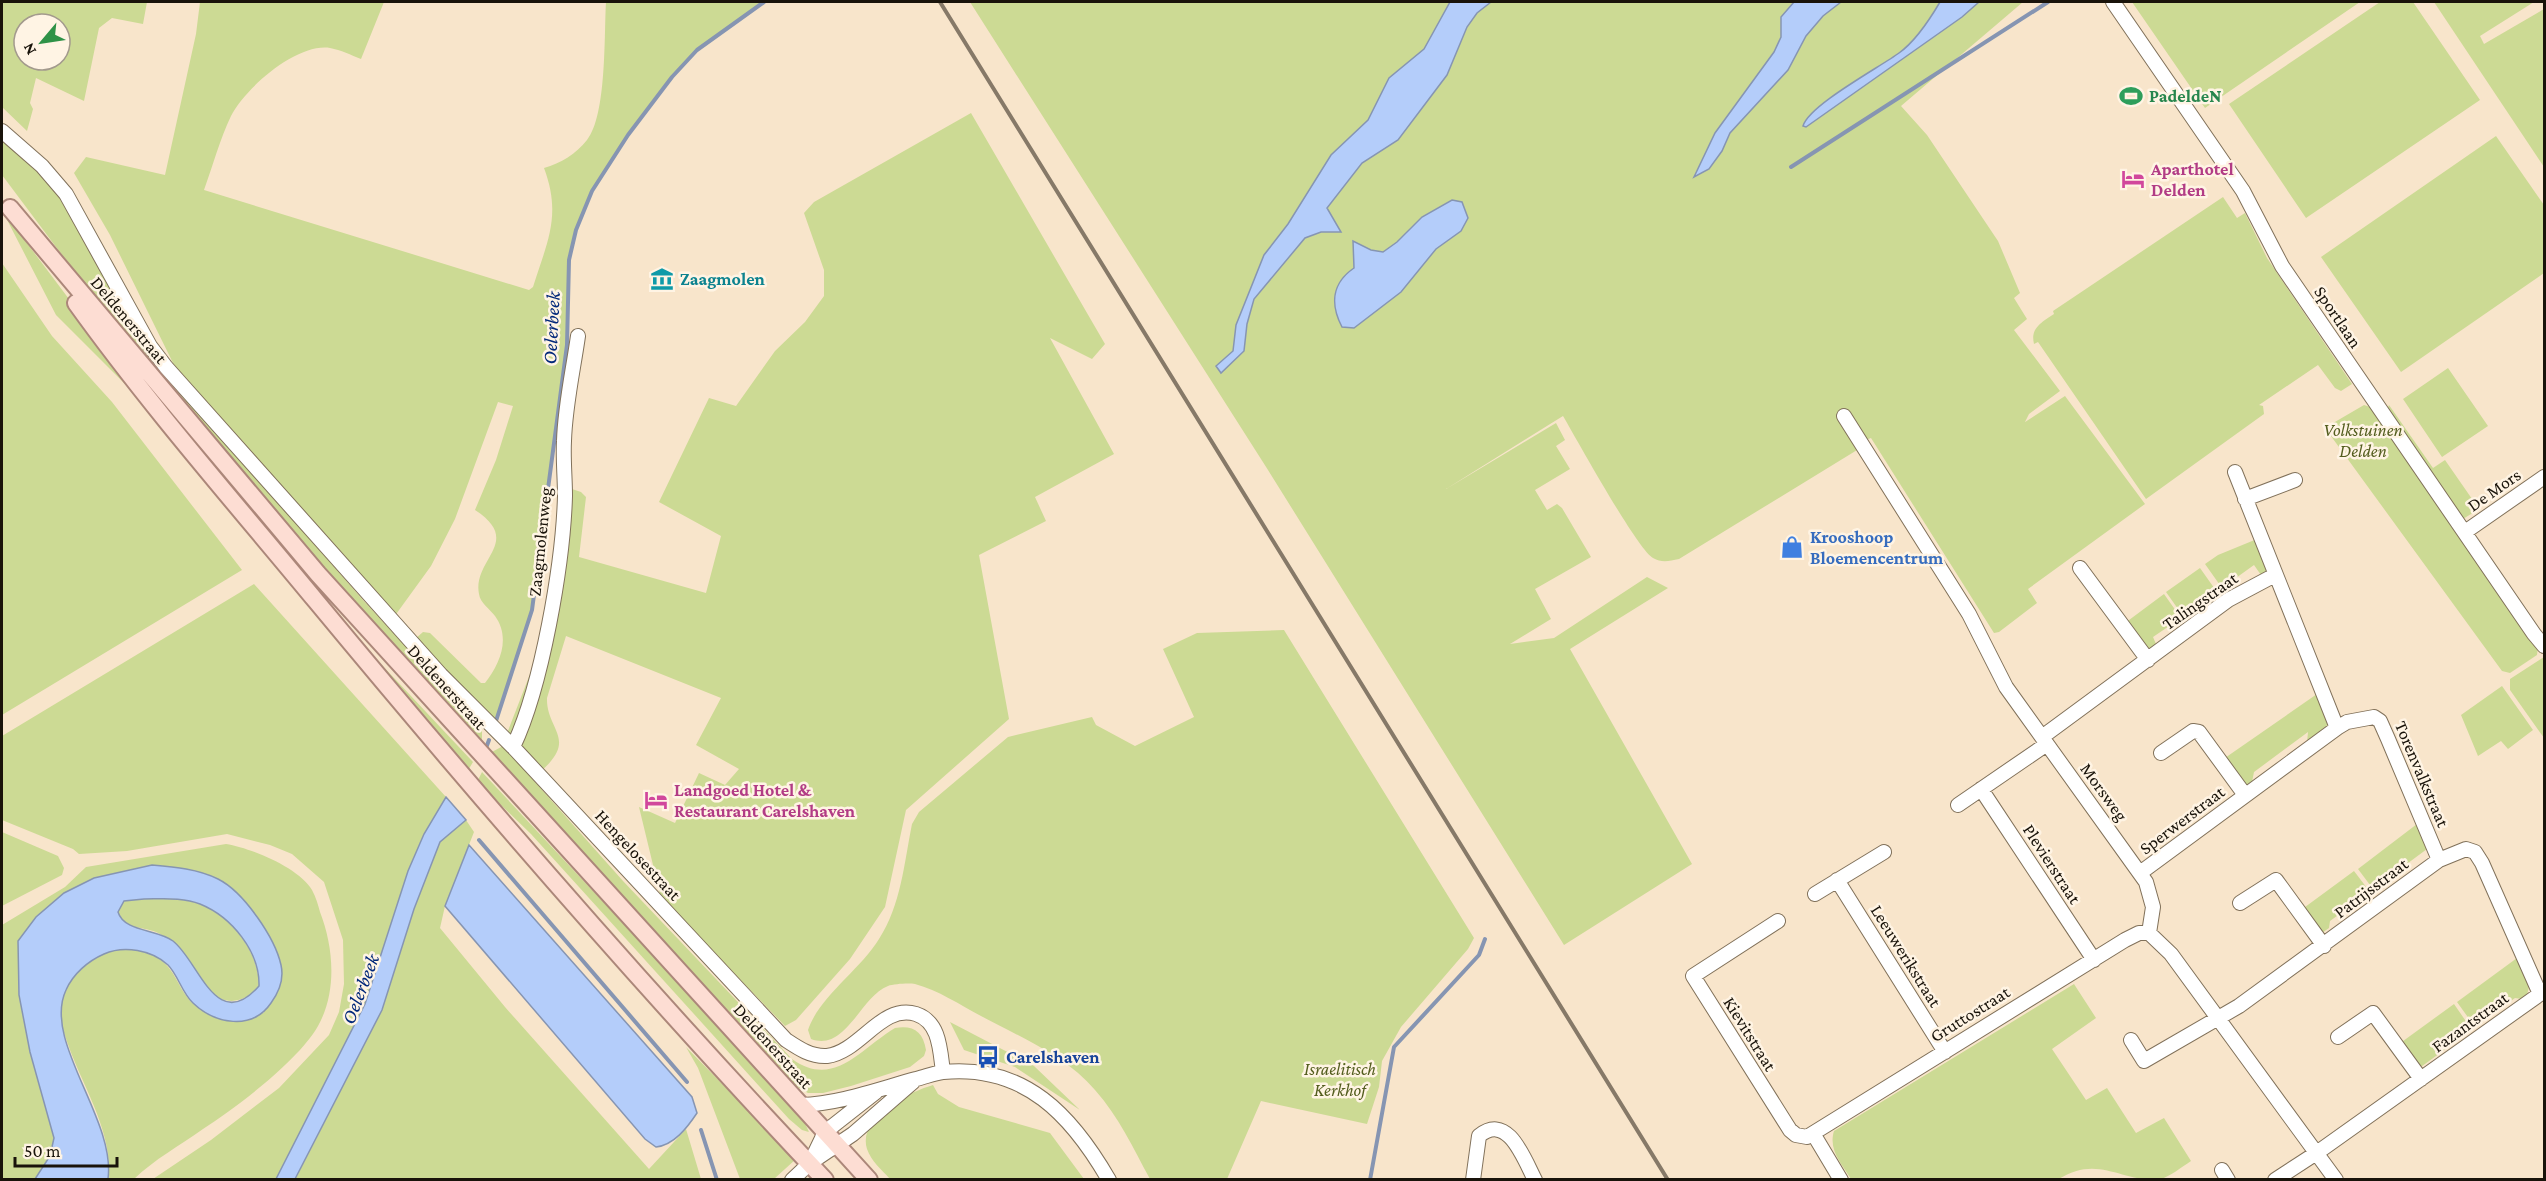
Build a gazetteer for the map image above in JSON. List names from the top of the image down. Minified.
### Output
{"streets":{"main road":["Deldenerstraat"],"street":["Sportlaan","De Mors","Zaagmolenweg","Talingstraat","Torenvalkstraat","Morsweg","Sperwerstraat","Hengelosestraat","Plevierstraat","Patrijsstraat","Leeuwerikstraat","Gruttostraat","Fazantstraat","Kievitstraat"]},"crossings":[["Sportlaan","De Mors"],["Deldenerstraat","Hengelosestraat"],["Zaagmolenweg","Hengelosestraat"],["Talingstraat","Morsweg"],["Torenvalkstraat","Sperwerstraat"],["Torenvalkstraat","Patrijsstraat"],["Morsweg","Sperwerstraat"],["Morsweg","Gruttostraat"],["Plevierstraat","Gruttostraat"],["Leeuwerikstraat","Gruttostraat"],["Gruttostraat","Kievitstraat"]],"water":["Oelerbeek"],"parks":["Volkstuinen Delden","Israelitisch Kerkhof"],"places":{"sports":["PadeldeN"],"hotel":["Aparthotel Delden","Landgoed Hotel & Restaurant Carelshaven"],"museum":["Zaagmolen"],"shop":["Krooshoop Bloemencentrum"],"bus stop":["Carelshaven"]},"scale_bar":"50 m","north":"bottom left"}
